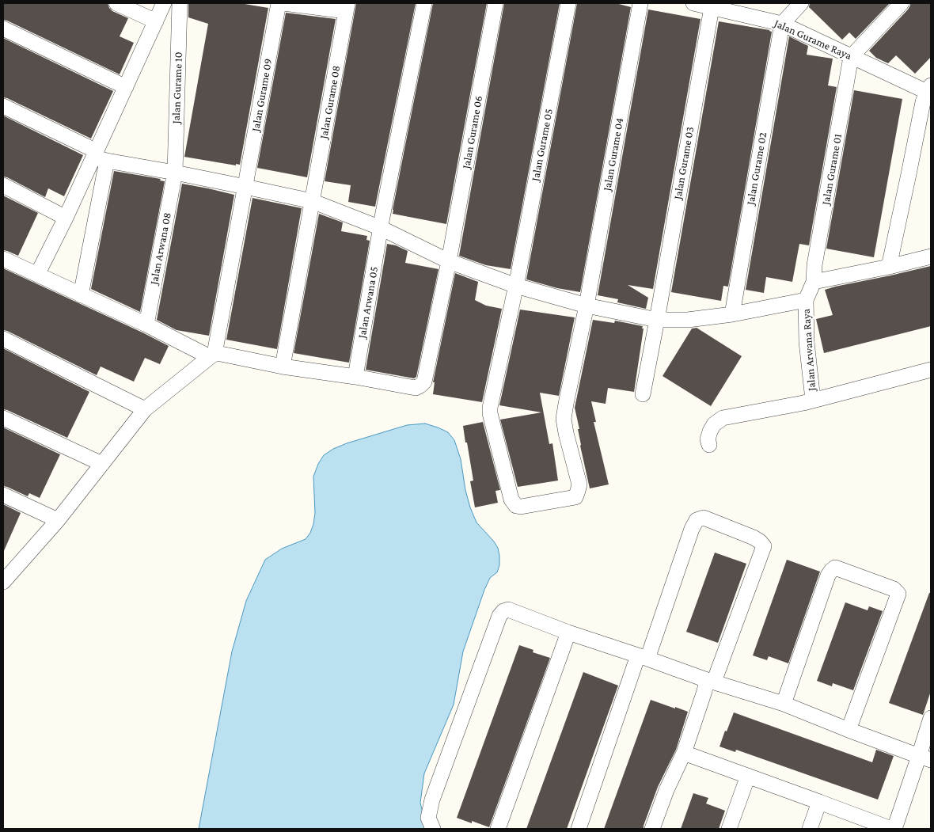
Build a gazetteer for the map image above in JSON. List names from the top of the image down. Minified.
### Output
{"streets":{"street":["Jalan Gurame Raya","Jalan Gurame 10","Jalan Gurame 09","Jalan Gurame 08","Jalan Gurame 06","Jalan Gurame 05","Jalan Gurame 04","Jalan Gurame 03","Jalan Gurame 02","Jalan Gurame 01","Jalan Arwana 08","Jalan Arwana 05","Jalan Arwana Raya"]},"crossings":[["Jalan Gurame Raya","Jalan Gurame 03"],["Jalan Gurame Raya","Jalan Gurame 02"],["Jalan Gurame Raya","Jalan Gurame 01"],["Jalan Gurame 10","Jalan Arwana 08"],["Jalan Gurame 09","Jalan Gurame 06"],["Jalan Gurame 08","Jalan Gurame 06"],["Jalan Gurame 06","Jalan Arwana 05"],["Jalan Gurame 05","Jalan Gurame 04"],["Jalan Gurame 01","Jalan Arwana Raya"]]}
